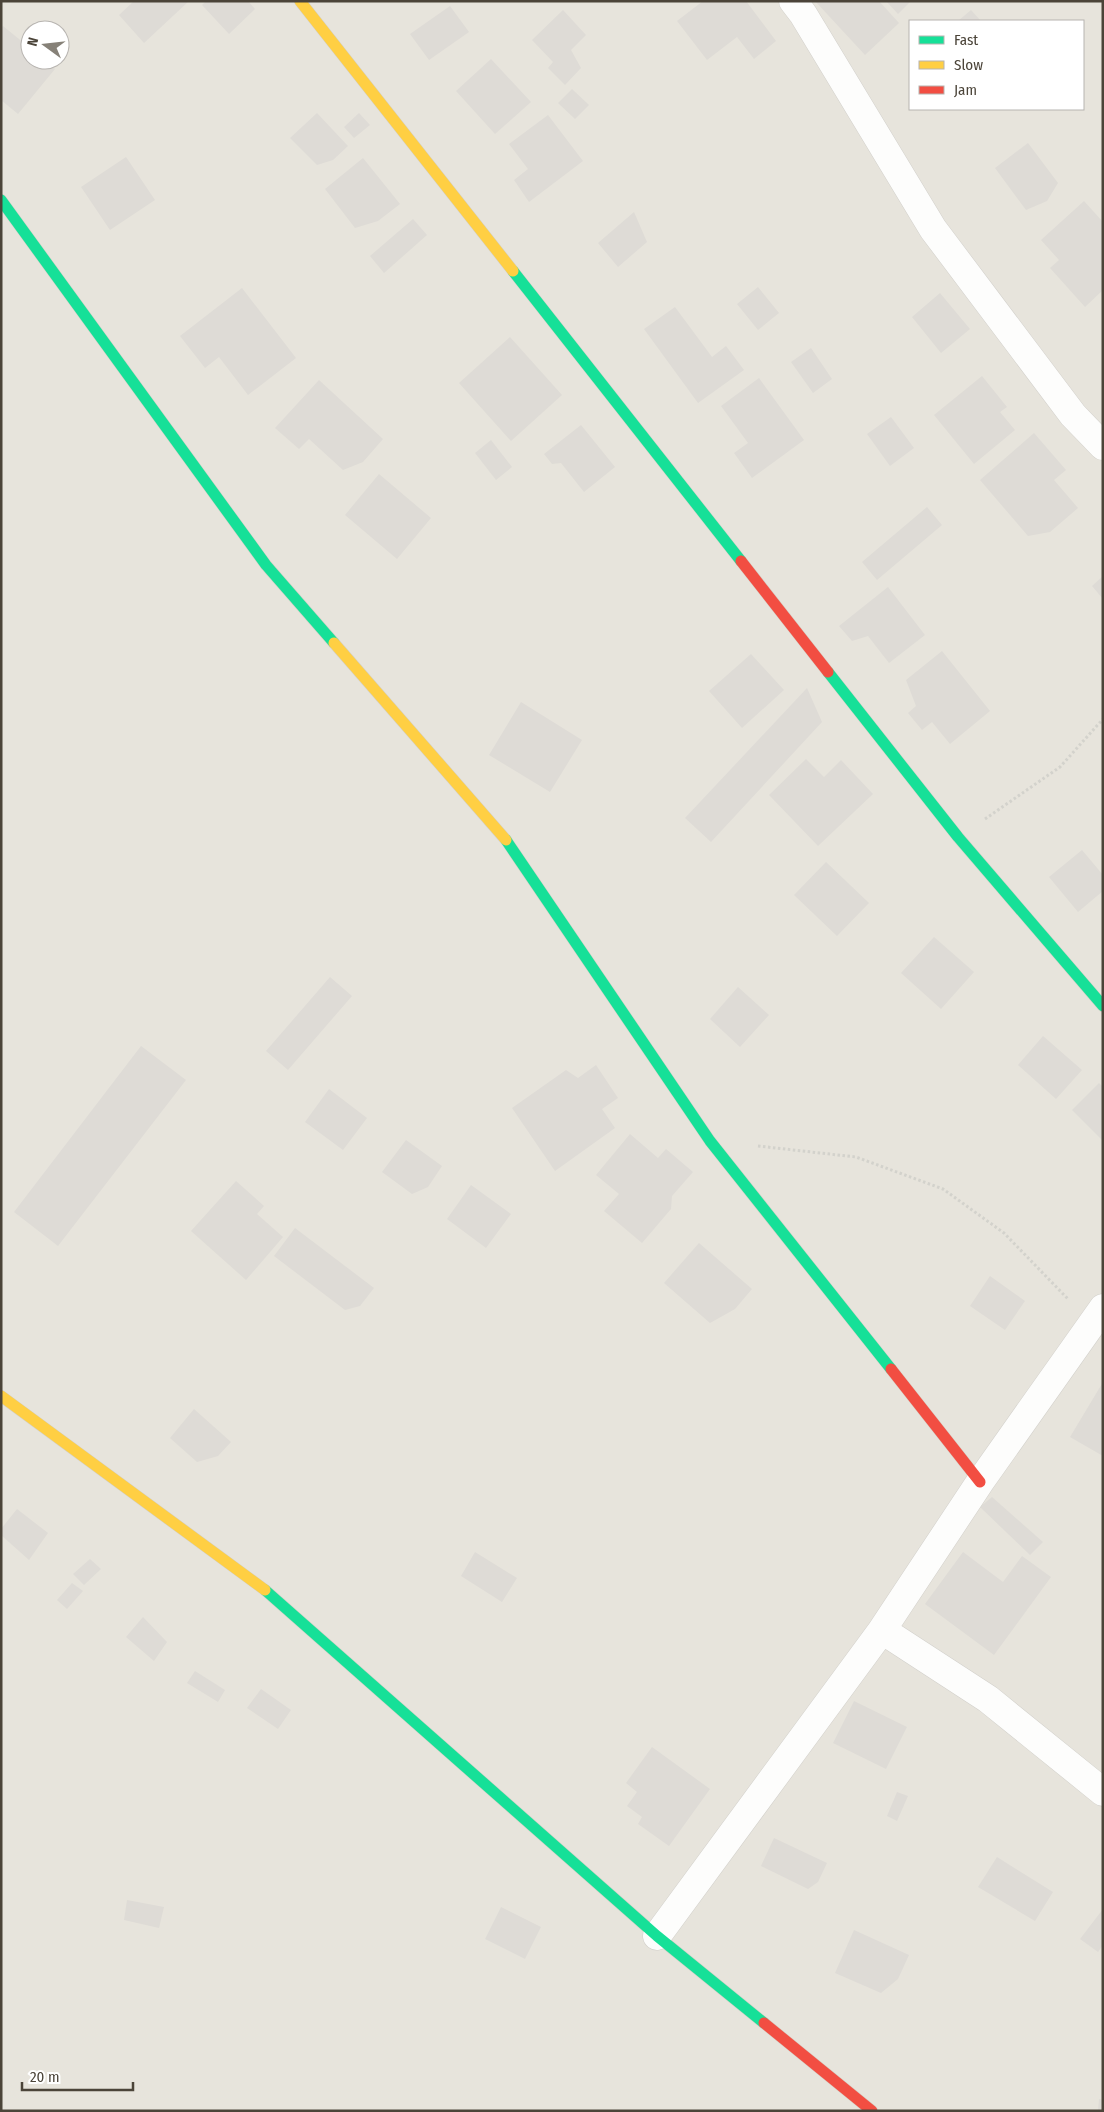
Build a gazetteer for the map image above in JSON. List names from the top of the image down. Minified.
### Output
{"legend":["Fast","Slow","Jam"],"scale_bar":"20 m","north":"left"}
